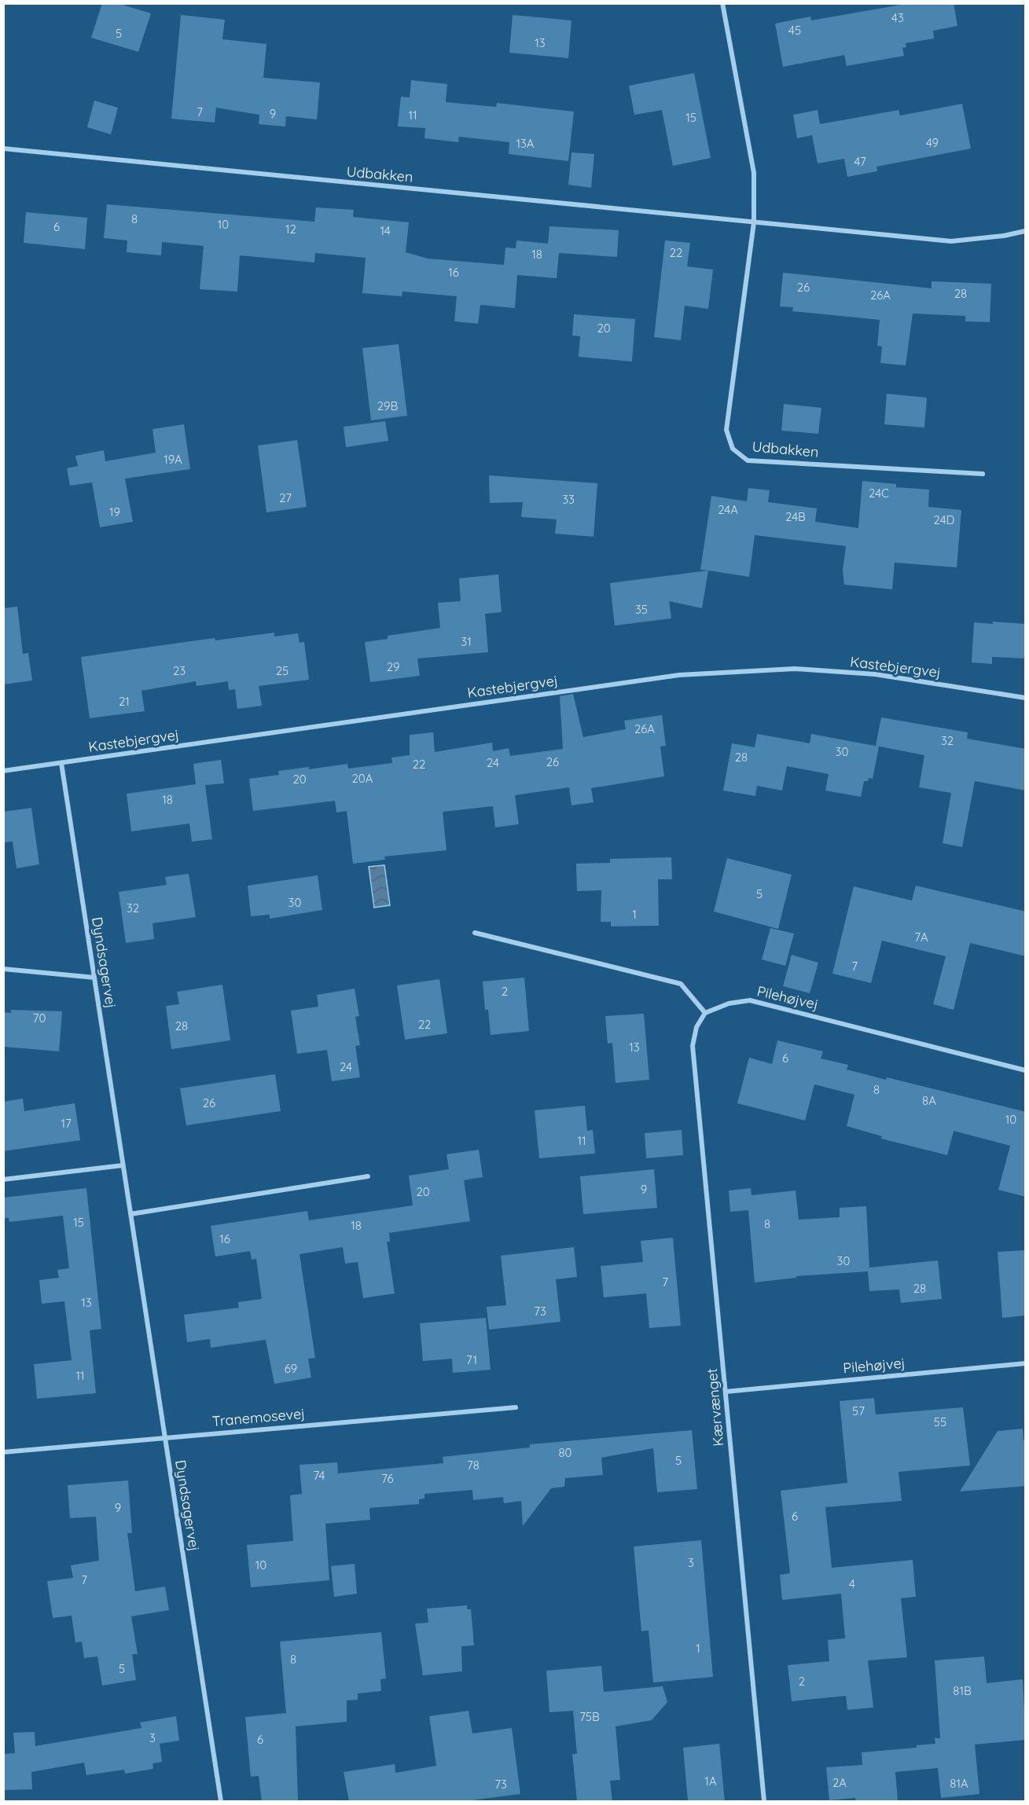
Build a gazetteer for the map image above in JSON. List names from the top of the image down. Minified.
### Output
{"streets":{"street":["Udbakken","Kastebjergvej","Dyndsagervej","Pilehøjvej","Kærvænget","Tranemosevej"]},"crossings":[["Kastebjergvej","Dyndsagervej"],["Dyndsagervej","Tranemosevej"],["Pilehøjvej","Kærvænget"]],"house_numbers":["43","45","5","13","7","9","11","15","49","13A","47","8","10","6","12","14","22","18","16","26","28","26A","20","29B","19A","24C","27","33","24A","19","24B","24D","35","31","29","23","25","21","26A","32","30","28","26","24","22","20A","20","18","5","30","32","1","7A","7","2","70","22","28","13","6","24","8","8A","26","10","17","11","9","20","15","8","18","16","30","7","28","13","73","71","69","11","57","55","80","5","78","74","76","9","6","3","10","7","4","1","8","5","2","81B","75B","3","6","1A","2A","81A","73"]}
